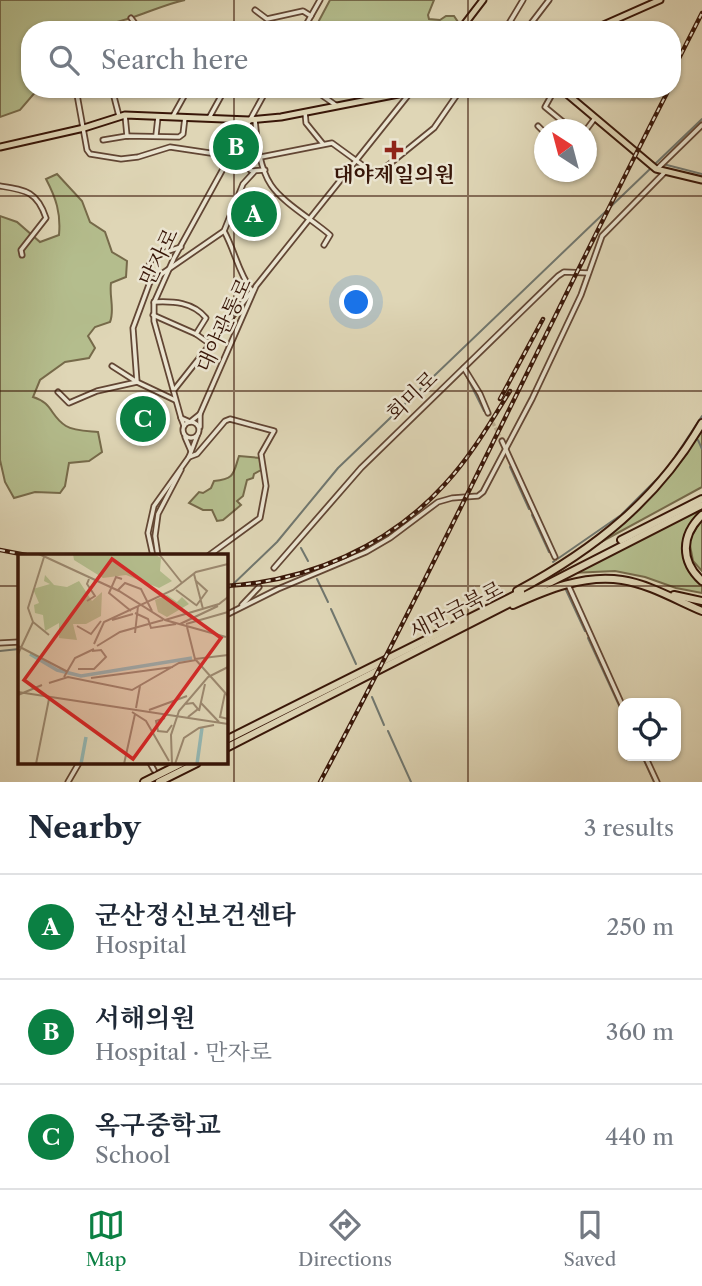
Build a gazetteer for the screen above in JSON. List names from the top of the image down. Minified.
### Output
{"streets":{"highway":["새만금북로"],"street":["만자로","대야관통로","회미로"]},"places":{"health":["대야제일의원"]},"north":"top left","page":{"search":"Search here","pins":["B","A","C"],"heading":["Nearby","3 results"],"list":[{"mark":"A","name":"군산정신보건센타","note":"Hospital","value":"250 m"},{"mark":"B","name":"서해의원","note":"Hospital · 만자로","value":"360 m"},{"mark":"C","name":"옥구중학교","note":"School","value":"440 m"}],"nav":["Map","Directions","Saved"]}}
